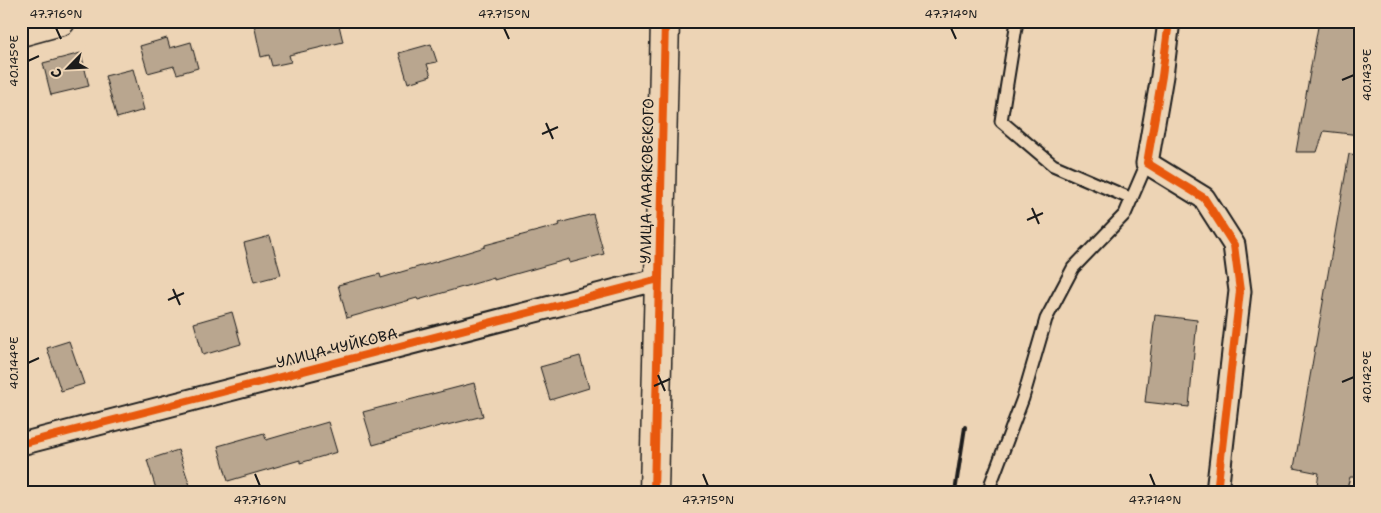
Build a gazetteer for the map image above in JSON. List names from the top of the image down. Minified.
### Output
{"streets":{"street":["УЛИЦА МАЯКОВСКОГО","УЛИЦА ЧУЙКОВА"]},"crossings":[["УЛИЦА МАЯКОВСКОГО","УЛИЦА ЧУЙКОВА"]],"north":"bottom left","coordinates":["47.716°N","47.715°N","47.714°N","40.145°E","40.143°E","40.144°E","40.142°E"]}
